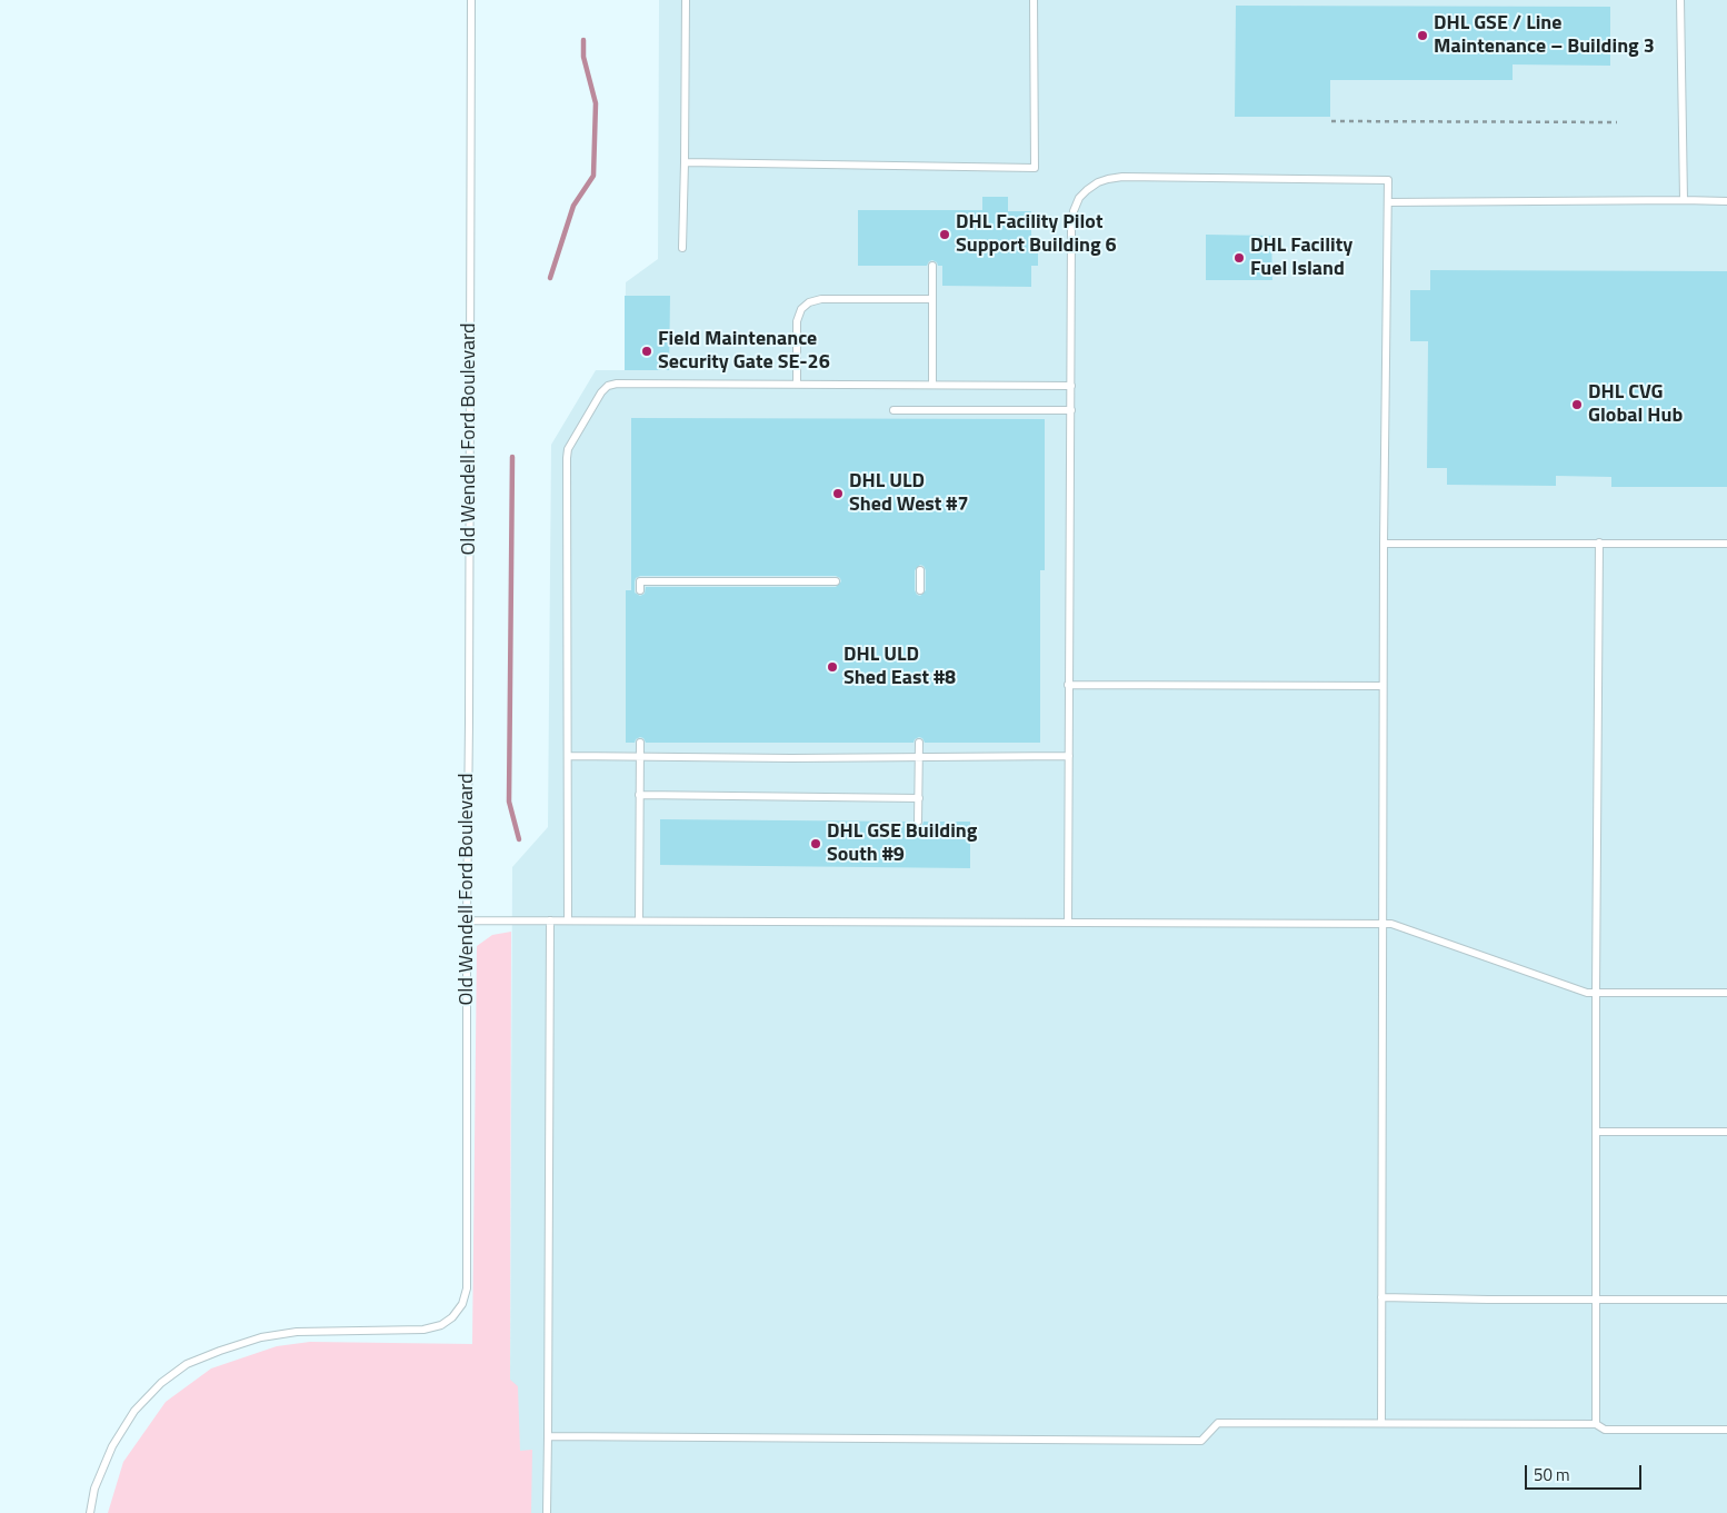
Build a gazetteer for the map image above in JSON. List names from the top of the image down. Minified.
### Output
{"streets":{"lane":["Old Wendell Ford Boulevard"]},"places":["DHL GSE / Line Maintenance – Building 3","DHL Facility Pilot Support Building 6","DHL Facility Fuel Island","Field Maintenance Security Gate SE-26","DHL CVG Global Hub","DHL ULD Shed West #7","DHL ULD Shed East #8","DHL GSE Building South #9"],"scale_bar":"50 m"}
